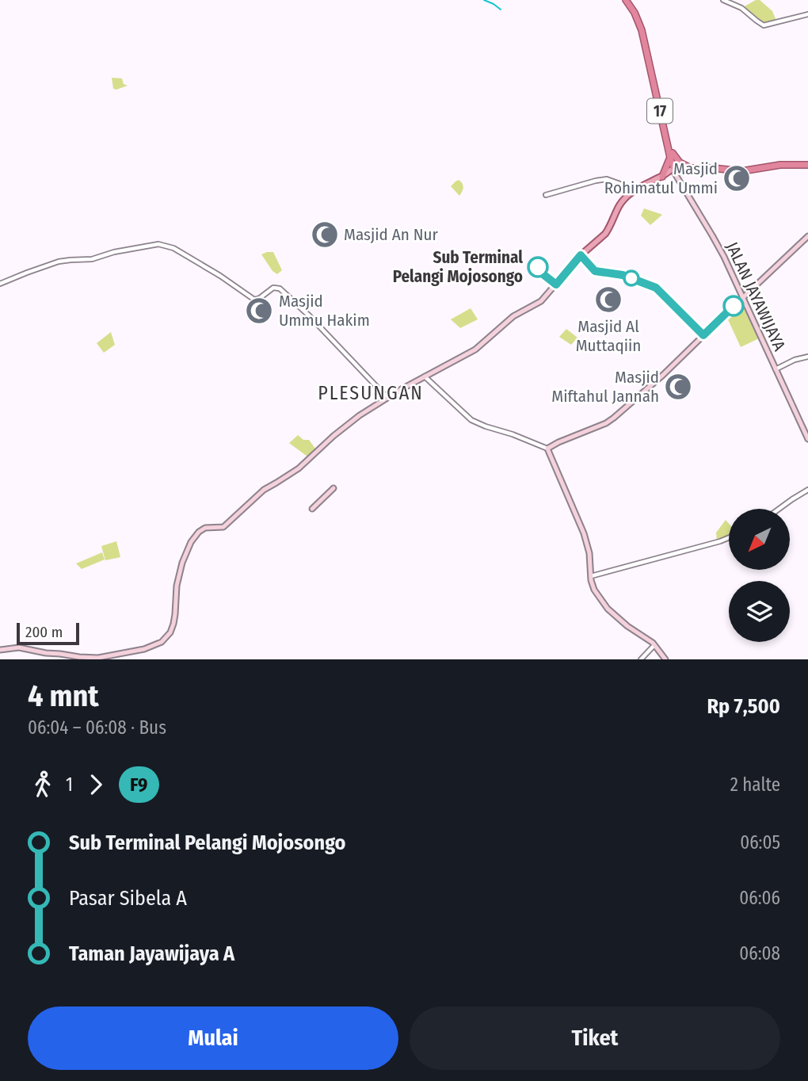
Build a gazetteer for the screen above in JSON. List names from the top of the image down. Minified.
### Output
{"streets":{"highway":["17"],"main road":["JALAN JAYAWIJAYA"]},"crossings":[["17","JALAN JAYAWIJAYA"]],"districts":["PLESUNGAN"],"places":{"mosque":["Masjid Rohimatul Ummi","Masjid An Nur","Masjid Al Muttaqiin","Masjid Ummu Hakim","Masjid Miftahul Jannah"],"other":["Sub Terminal Pelangi Mojosongo"]},"lines":["bus line F9"],"scale_bar":"200 m","north":"bottom left","page":{"scale":"200 m","heading":["4 mnt","06:04 – 06:08 · Bus","Rp 7,500"],"legs":["1","F9","2 halte"],"list":[{"name":"Sub Terminal Pelangi Mojosongo","value":"06:05"},{"name":"Pasar Sibela A","value":"06:06"},{"name":"Taman Jayawijaya A","value":"06:08"}],"buttons":["Mulai","Tiket"]}}
